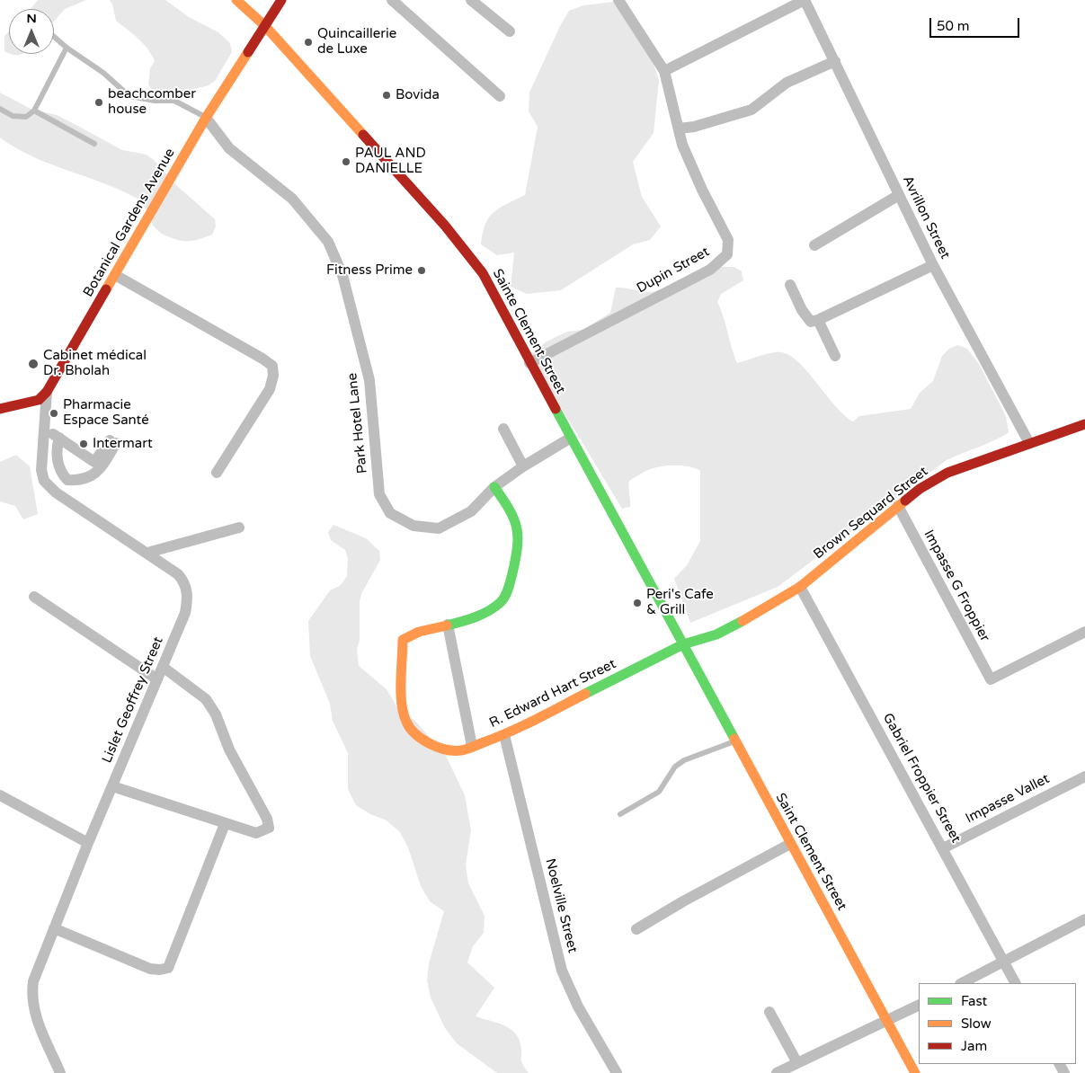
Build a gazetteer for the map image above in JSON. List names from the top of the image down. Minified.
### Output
{"streets":{"street":["Avrillon Street","Botanical Gardens Avenue","Dupin Street","Sainte Clement Street","Park Hotel Lane","Brown Sequard Street","Impasse G Froppier","R. Edward Hart Street","Lislet Geoffrey Street","Gabriel Froppier Street","Impasse Vallet","Saint Clement Street","Noelville Street"]},"crossings":[["Avrillon Street","Brown Sequard Street"],["Botanical Gardens Avenue","Sainte Clement Street"],["Botanical Gardens Avenue","Park Hotel Lane"],["Botanical Gardens Avenue","Lislet Geoffrey Street"],["Dupin Street","Sainte Clement Street"],["Sainte Clement Street","Park Hotel Lane"],["Sainte Clement Street","Brown Sequard Street"],["Sainte Clement Street","R. Edward Hart Street"],["Sainte Clement Street","Saint Clement Street"],["Park Hotel Lane","R. Edward Hart Street"],["Brown Sequard Street","Impasse G Froppier"],["Brown Sequard Street","R. Edward Hart Street"],["Brown Sequard Street","Gabriel Froppier Street"],["Brown Sequard Street","Saint Clement Street"],["R. Edward Hart Street","Saint Clement Street"],["R. Edward Hart Street","Noelville Street"],["Gabriel Froppier Street","Impasse Vallet"]],"places":["Quincaillerie de Luxe","Bovida","beachcomber house","PAUL AND DANIELLE","Fitness Prime","Cabinet médical Dr. Bholah","Pharmacie Espace Santé","Intermart","Peri's Cafe & Grill"],"legend":["Fast","Slow","Jam"],"scale_bar":"50 m","north":"top"}
